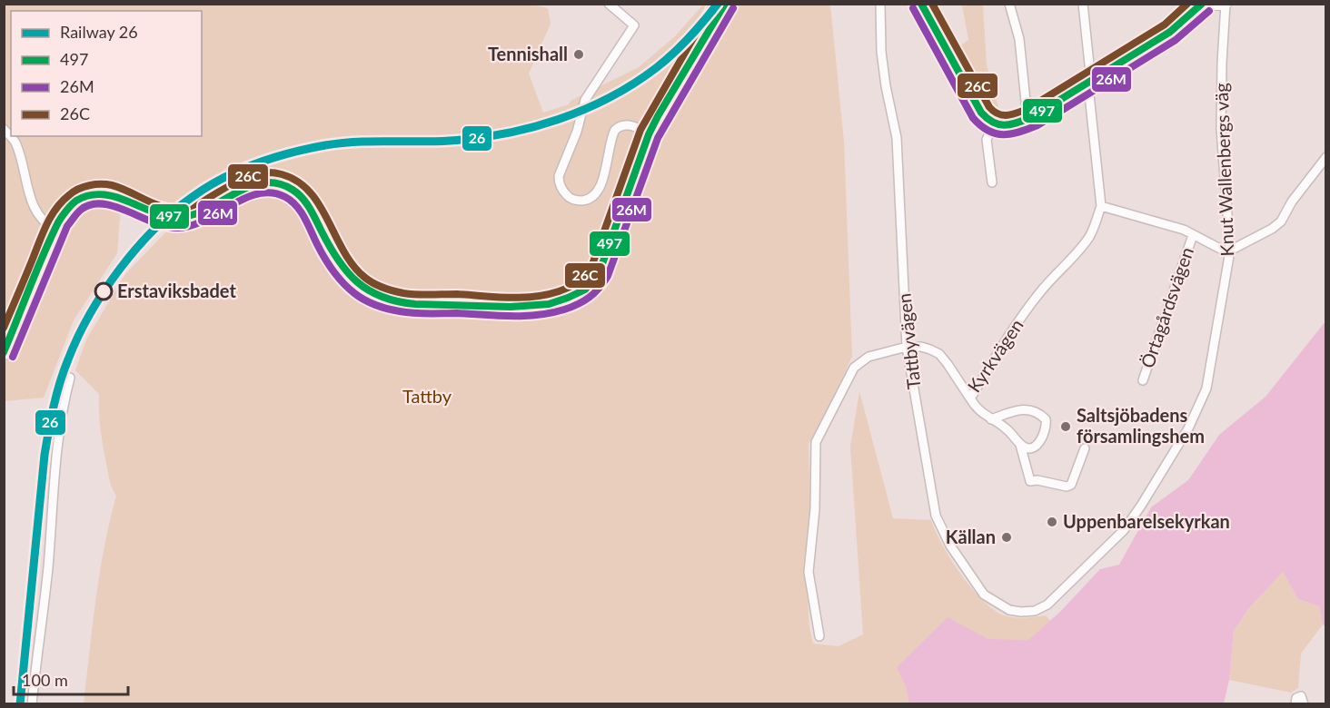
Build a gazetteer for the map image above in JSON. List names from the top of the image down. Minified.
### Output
{"streets":{"street":["Knut Wallenbergs väg","Örtagårdsvägen","Tattbyvägen","Kyrkvägen"]},"crossings":[["Knut Wallenbergs väg","Tattbyvägen"],["Tattbyvägen","Kyrkvägen"]],"parks":["Tattby"],"places":["Tennishall","Erstaviksbadet","Saltsjöbadens församlingshem","Uppenbarelsekyrkan","Källan"],"lines":["rail line 26","transit line 497","transit line 26C","transit line 26M"],"legend":["Railway 26","497","26M","26C"],"scale_bar":"100 m"}
